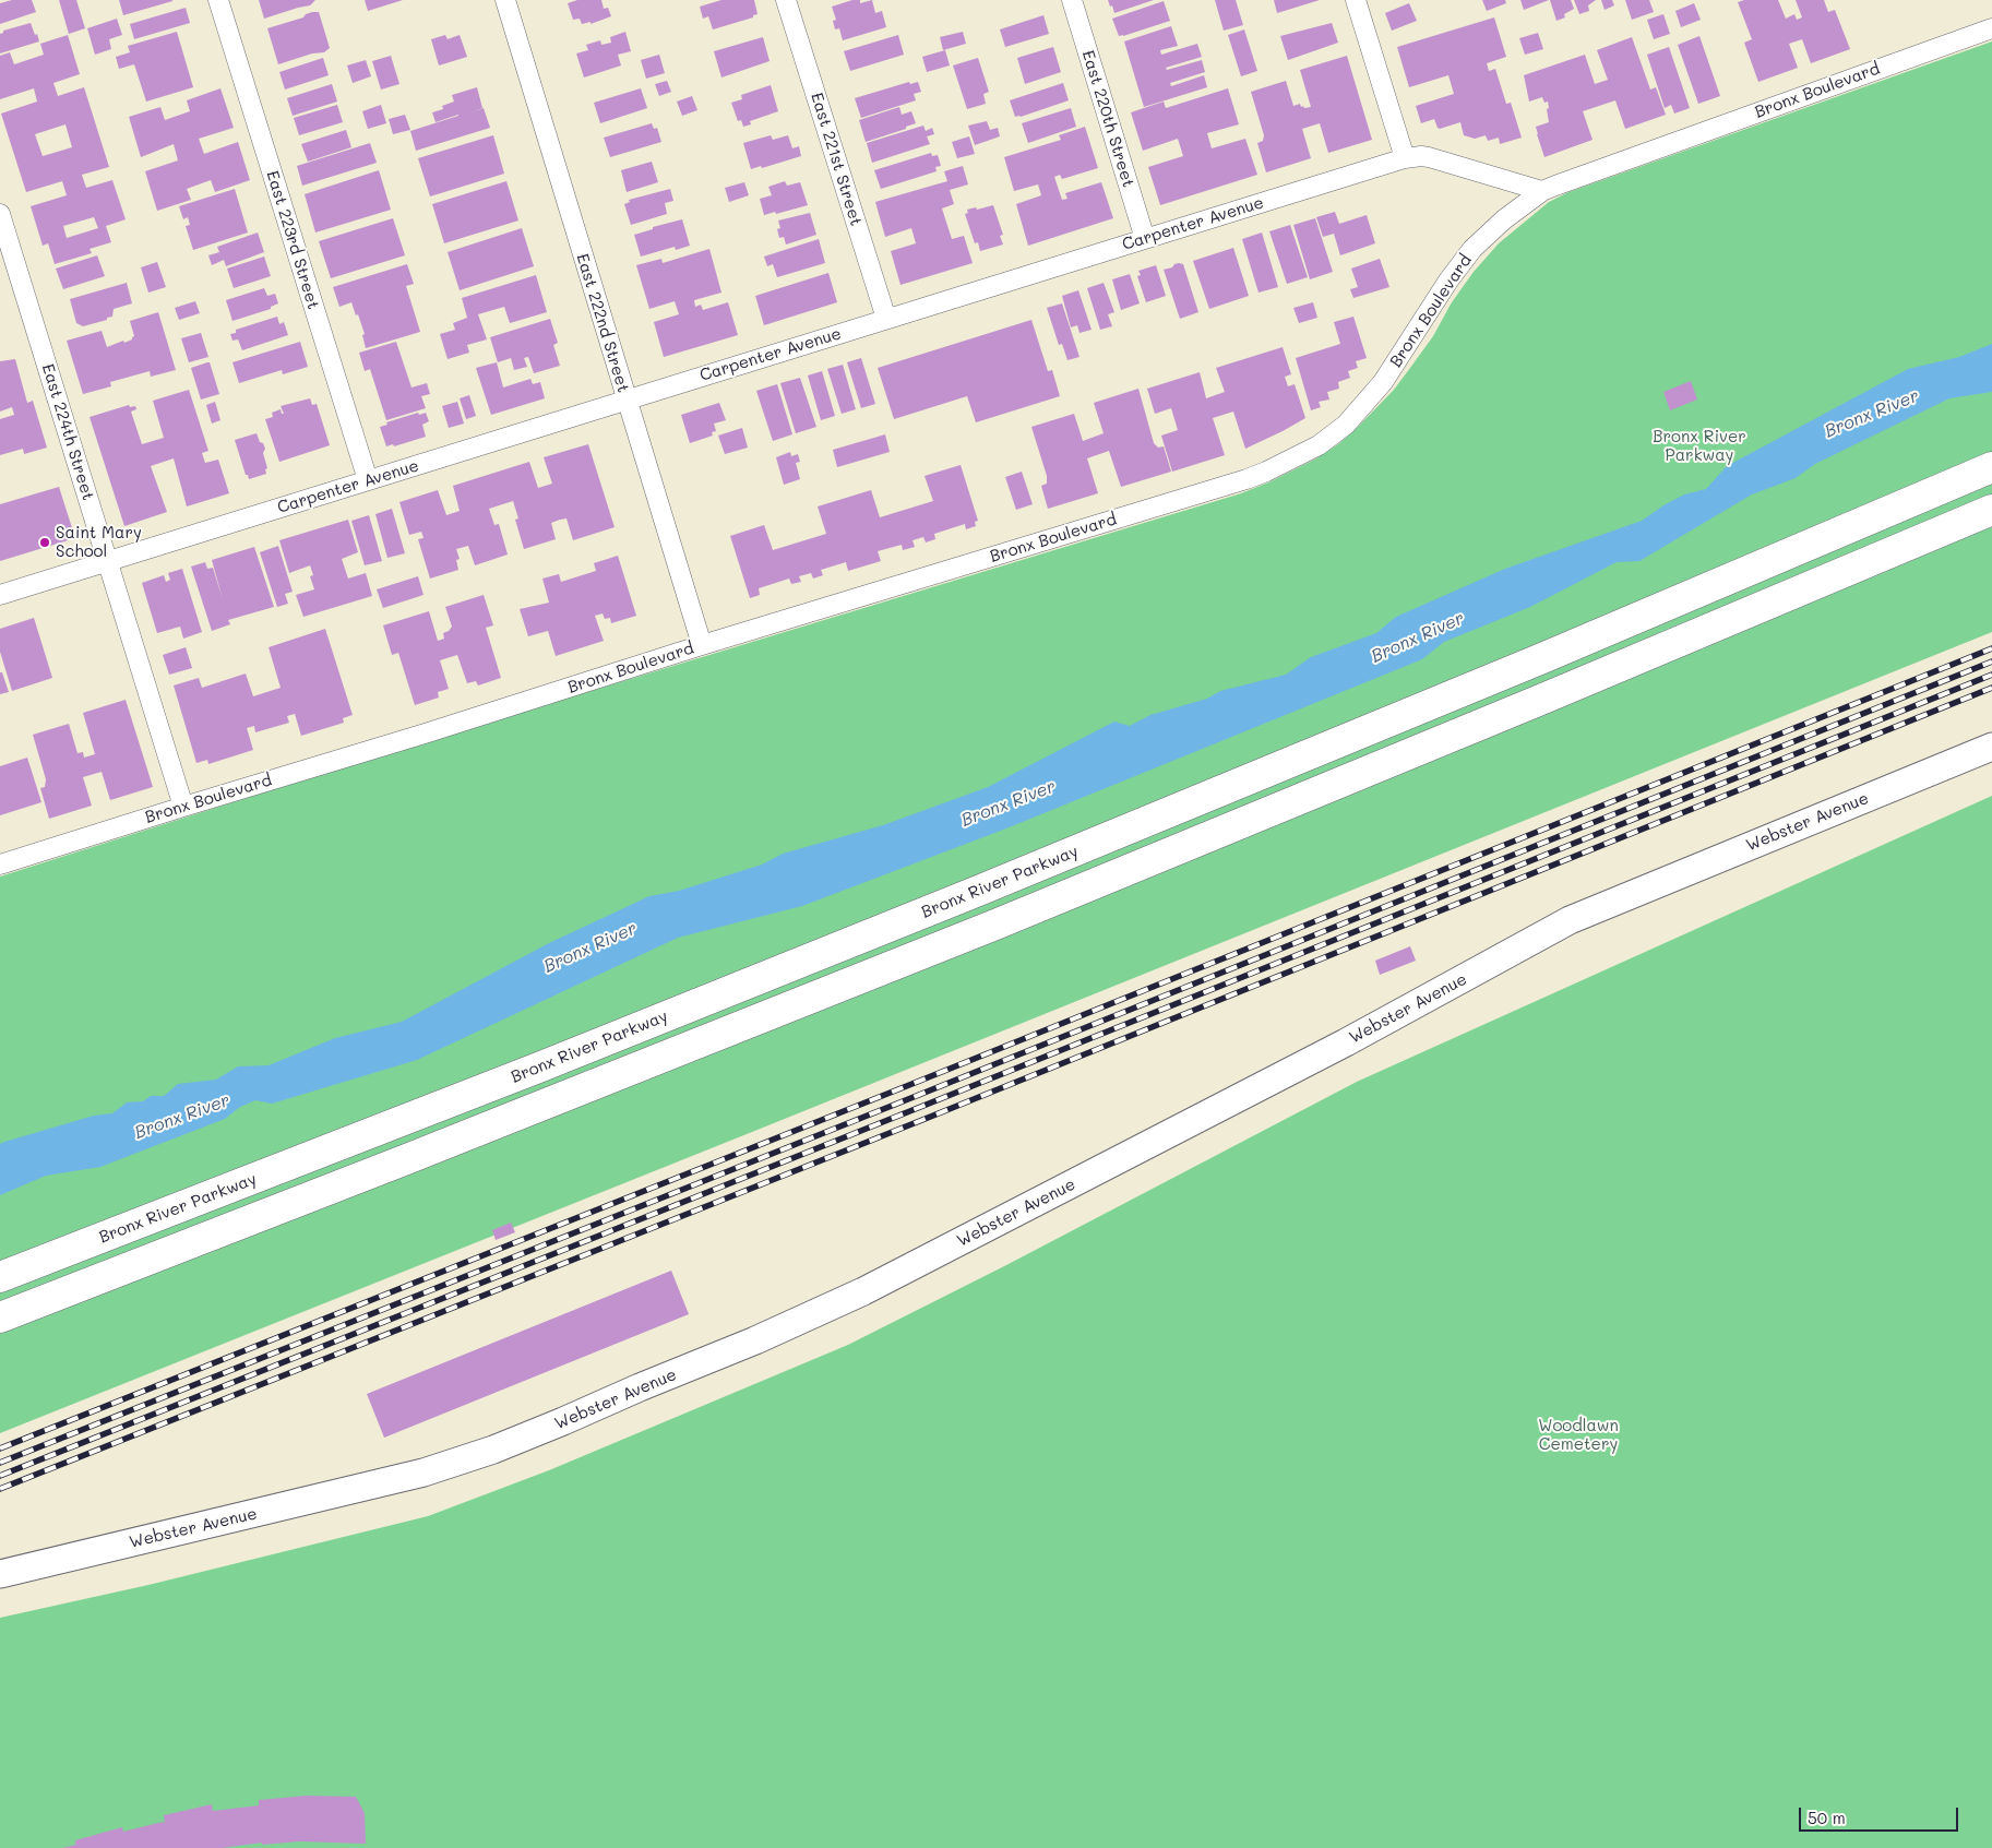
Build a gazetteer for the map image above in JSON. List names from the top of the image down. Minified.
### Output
{"streets":{"highway":["Bronx River Parkway"],"main road":["Webster Avenue"],"street":["Bronx Boulevard","East 220th Street","East 221st Street","Carpenter Avenue","East 223rd Street","East 222nd Street","East 224th Street"]},"crossings":[["Bronx Boulevard","Carpenter Avenue"],["Bronx Boulevard","East 222nd Street"],["Bronx Boulevard","East 224th Street"],["East 220th Street","Carpenter Avenue"],["East 221st Street","Carpenter Avenue"],["Carpenter Avenue","East 223rd Street"],["Carpenter Avenue","East 222nd Street"],["Carpenter Avenue","East 224th Street"]],"water":["Bronx River"],"parks":["Bronx River Parkway","Woodlawn Cemetery"],"places":["Saint Mary School"],"scale_bar":"50 m"}
